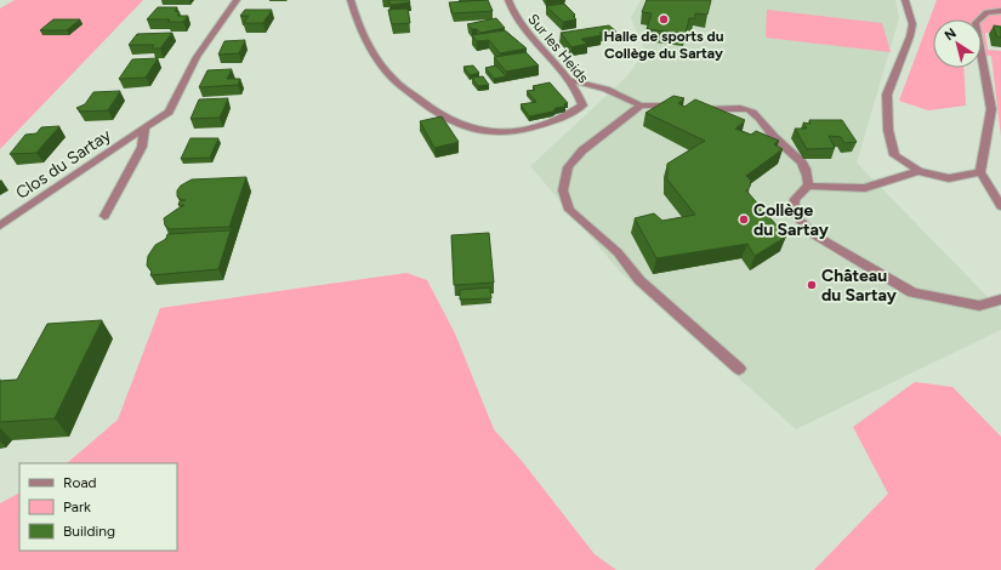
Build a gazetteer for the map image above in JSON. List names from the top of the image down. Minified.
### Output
{"streets":{"street":["Sur les Heids","Clos du Sartay"]},"places":["Halle de sports du Collège du Sartay","Collège du Sartay","Château du Sartay"],"legend":["Road","Park","Building"],"north":"top left"}
